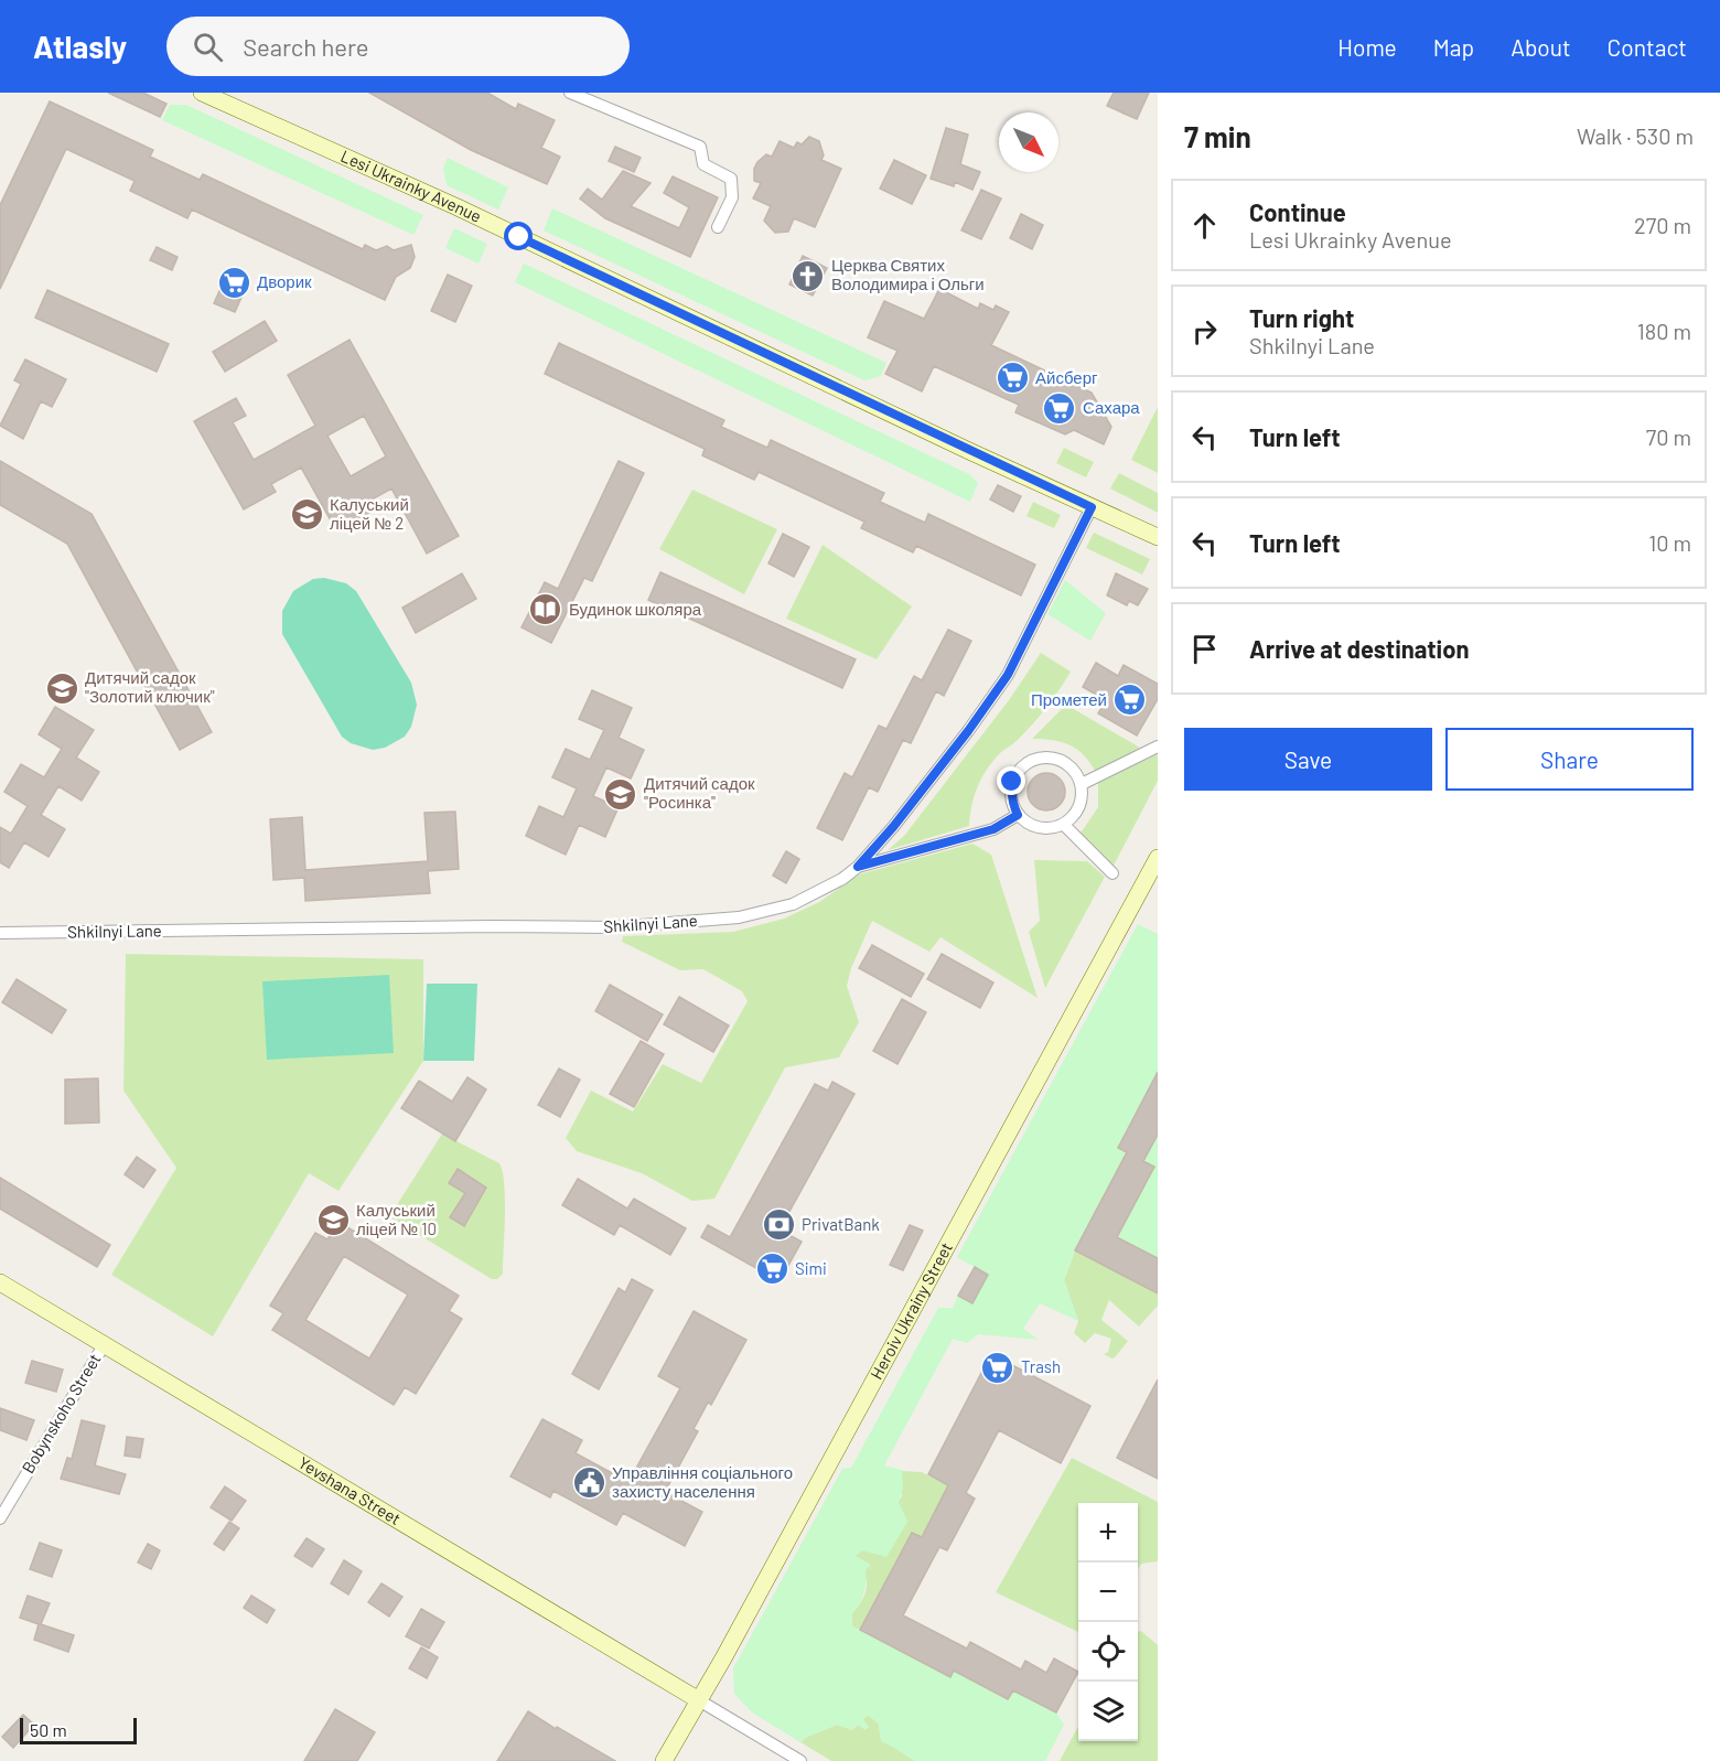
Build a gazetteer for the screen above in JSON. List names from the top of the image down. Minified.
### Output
{"streets":{"main road":["Lesi Ukrainky Avenue","Heroiv Ukrainy Street","Yevshana Street"],"street":["Shkilnyi Lane","Bobynskoho Street"]},"crossings":[["Lesi Ukrainky Avenue","Shkilnyi Lane"],["Heroiv Ukrainy Street","Yevshana Street"],["Bobynskoho Street","Yevshana Street"]],"places":{"church":["Церква Святих Володимира і Ольги"],"supermarket":["Дворик","Айсберг","Сахара","Прометей","Simi","Trash"],"school or university":["Калуський ліцей № 2","Дитячий садок \"Золотий ключик\"","Дитячий садок \"Росинка\"","Калуський ліцей № 10"],"library":["Будинок школяра"],"bank":["PrivatBank"],"public building":["Управління соціального захисту населення"]},"scale_bar":"50 m","north":"bottom right","page":{"header":"Atlasly","search":"Search here","nav":["Home","Map","About","Contact"],"heading":["7 min","Walk · 530 m"],"list":[["Continue","Lesi Ukrainky Avenue","270 m"],["Turn right","Shkilnyi Lane","180 m"],["Turn left","70 m"],["Turn left","10 m"],"Arrive at destination"],"buttons":["Save","Share"],"map_buttons":["+","−"],"scale":"50 m"}}
